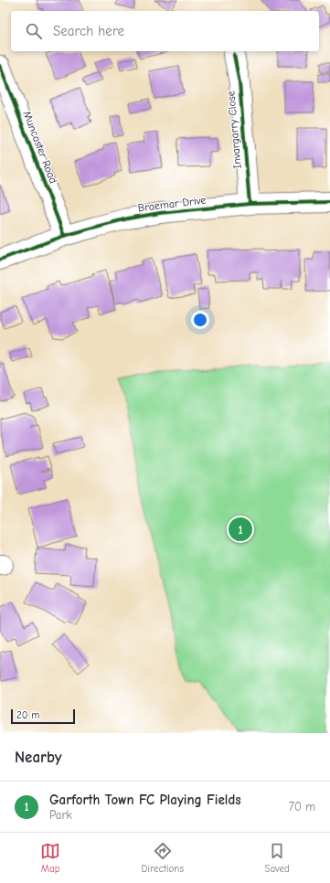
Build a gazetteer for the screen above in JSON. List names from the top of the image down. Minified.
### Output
{"streets":{"street":["Invargarry Close","Muncaster Road","Braemar Drive"]},"crossings":[["Invargarry Close","Braemar Drive"],["Muncaster Road","Braemar Drive"]],"scale_bar":"20 m","page":{"search":"Search here","pins":"1","scale":"20 m","heading":"Nearby","list":[{"mark":"1","name":"Garforth Town FC Playing Fields","note":"Park","value":"70 m"}],"nav":["Map","Directions","Saved"]}}
